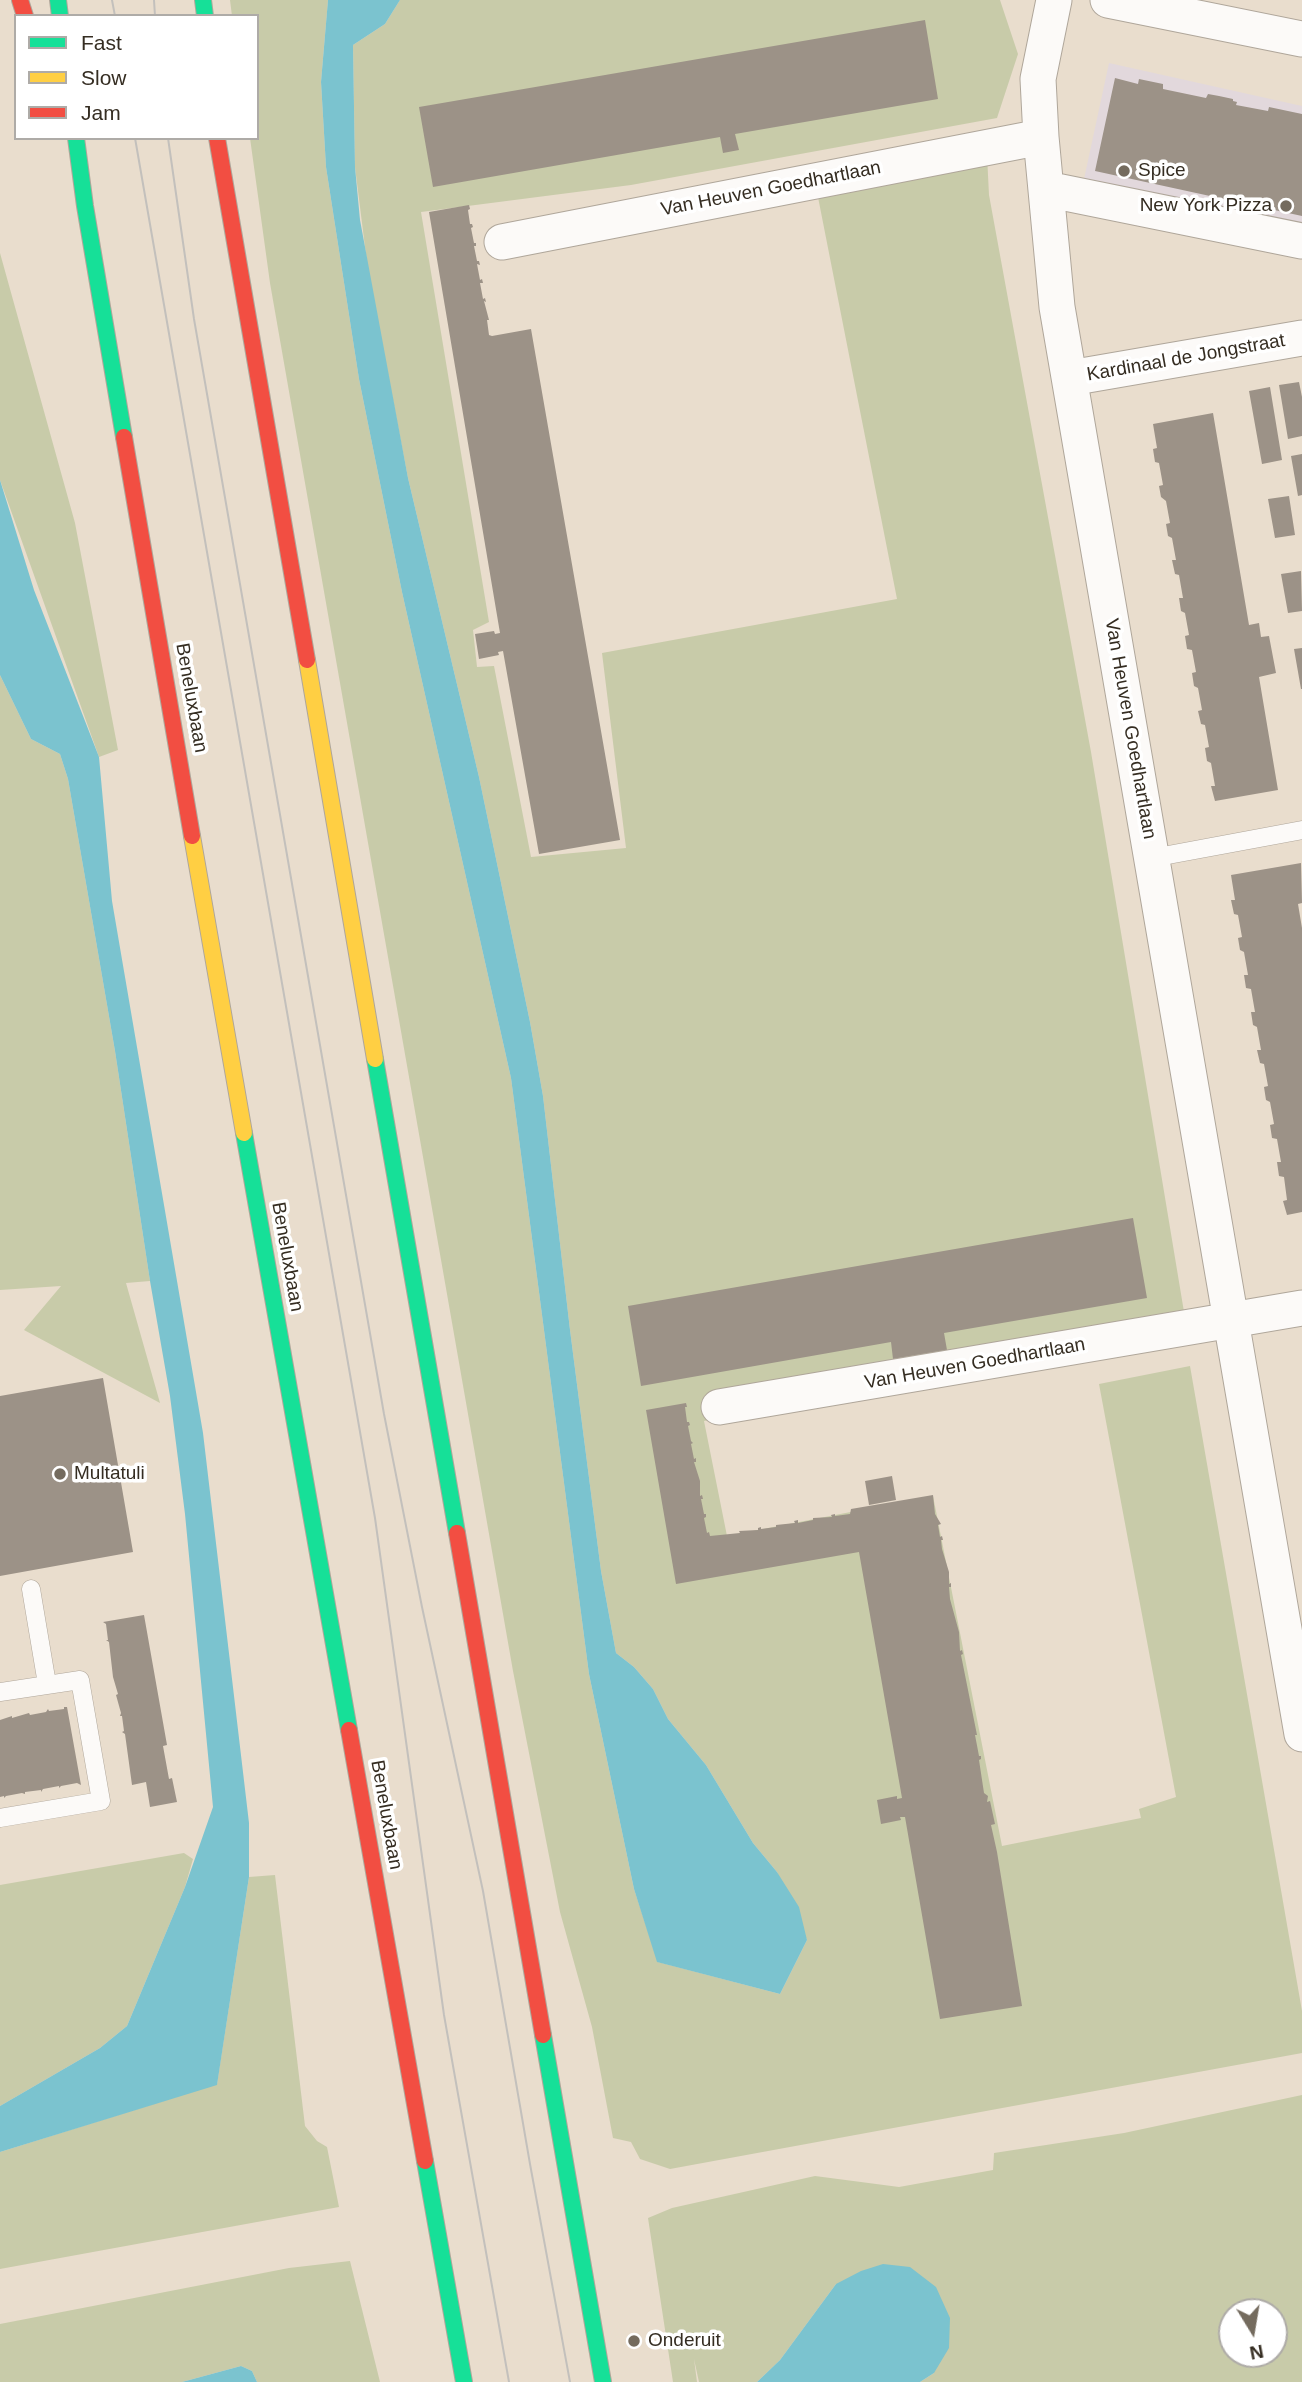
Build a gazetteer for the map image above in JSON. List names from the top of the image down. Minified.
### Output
{"streets":{"main road":["Beneluxbaan"],"street":["Van Heuven Goedhartlaan","Kardinaal de Jongstraat"]},"crossings":[["Van Heuven Goedhartlaan","Kardinaal de Jongstraat"]],"places":["Spice","New York Pizza","Multatuli","Onderuit"],"legend":["Fast","Slow","Jam"],"north":"bottom"}
